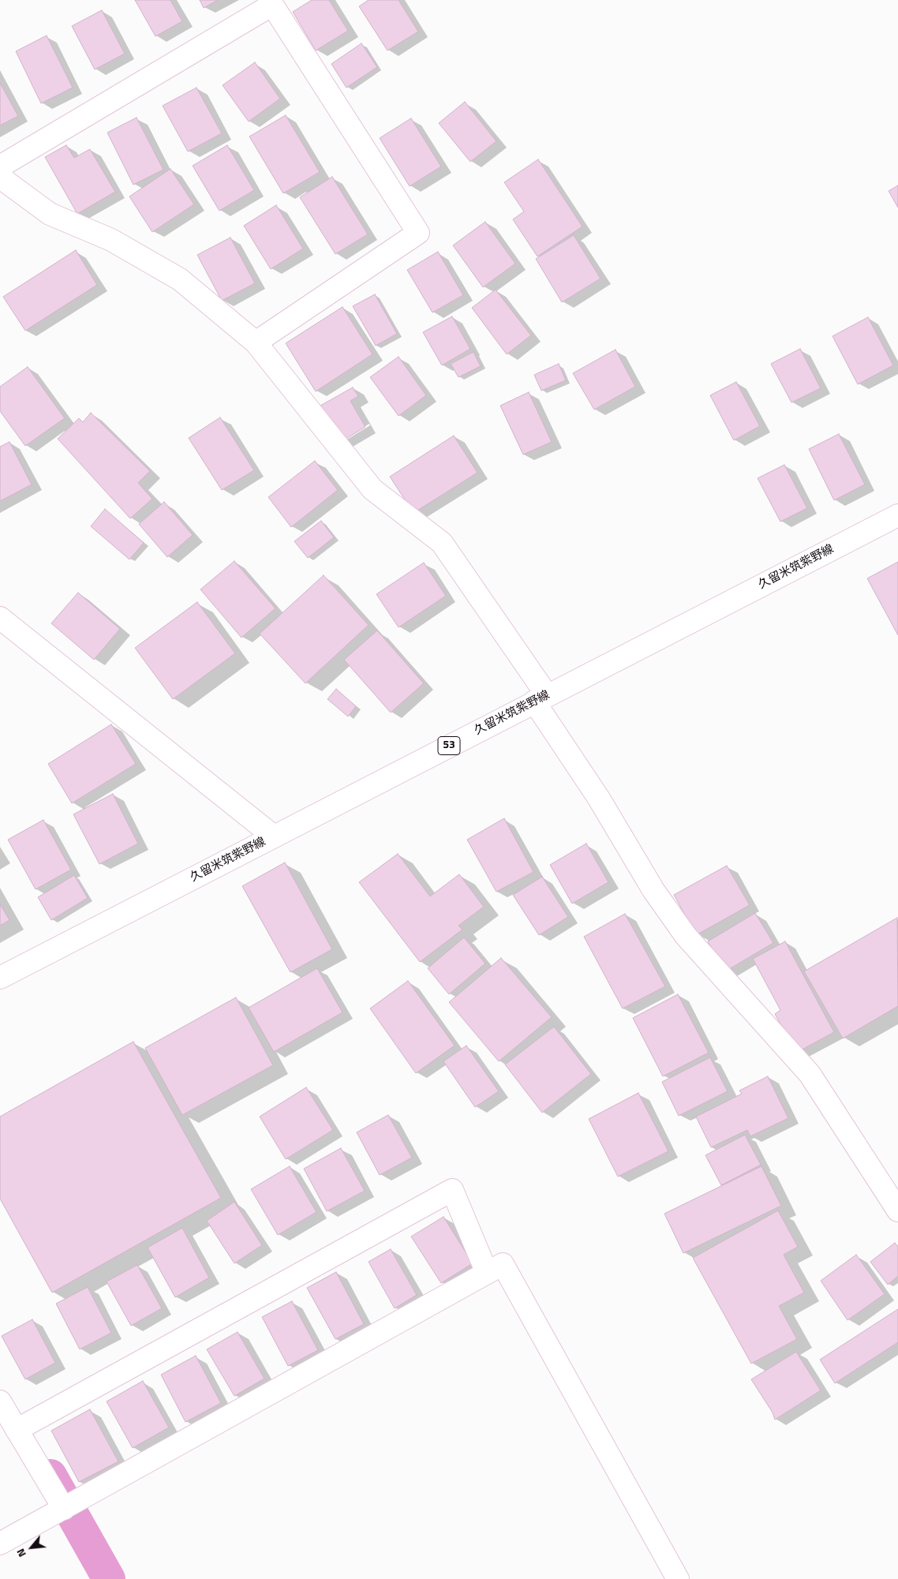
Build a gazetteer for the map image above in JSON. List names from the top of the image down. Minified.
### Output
{"streets":{"street":["久留米筑紫野線","53"]},"north":"bottom left"}
